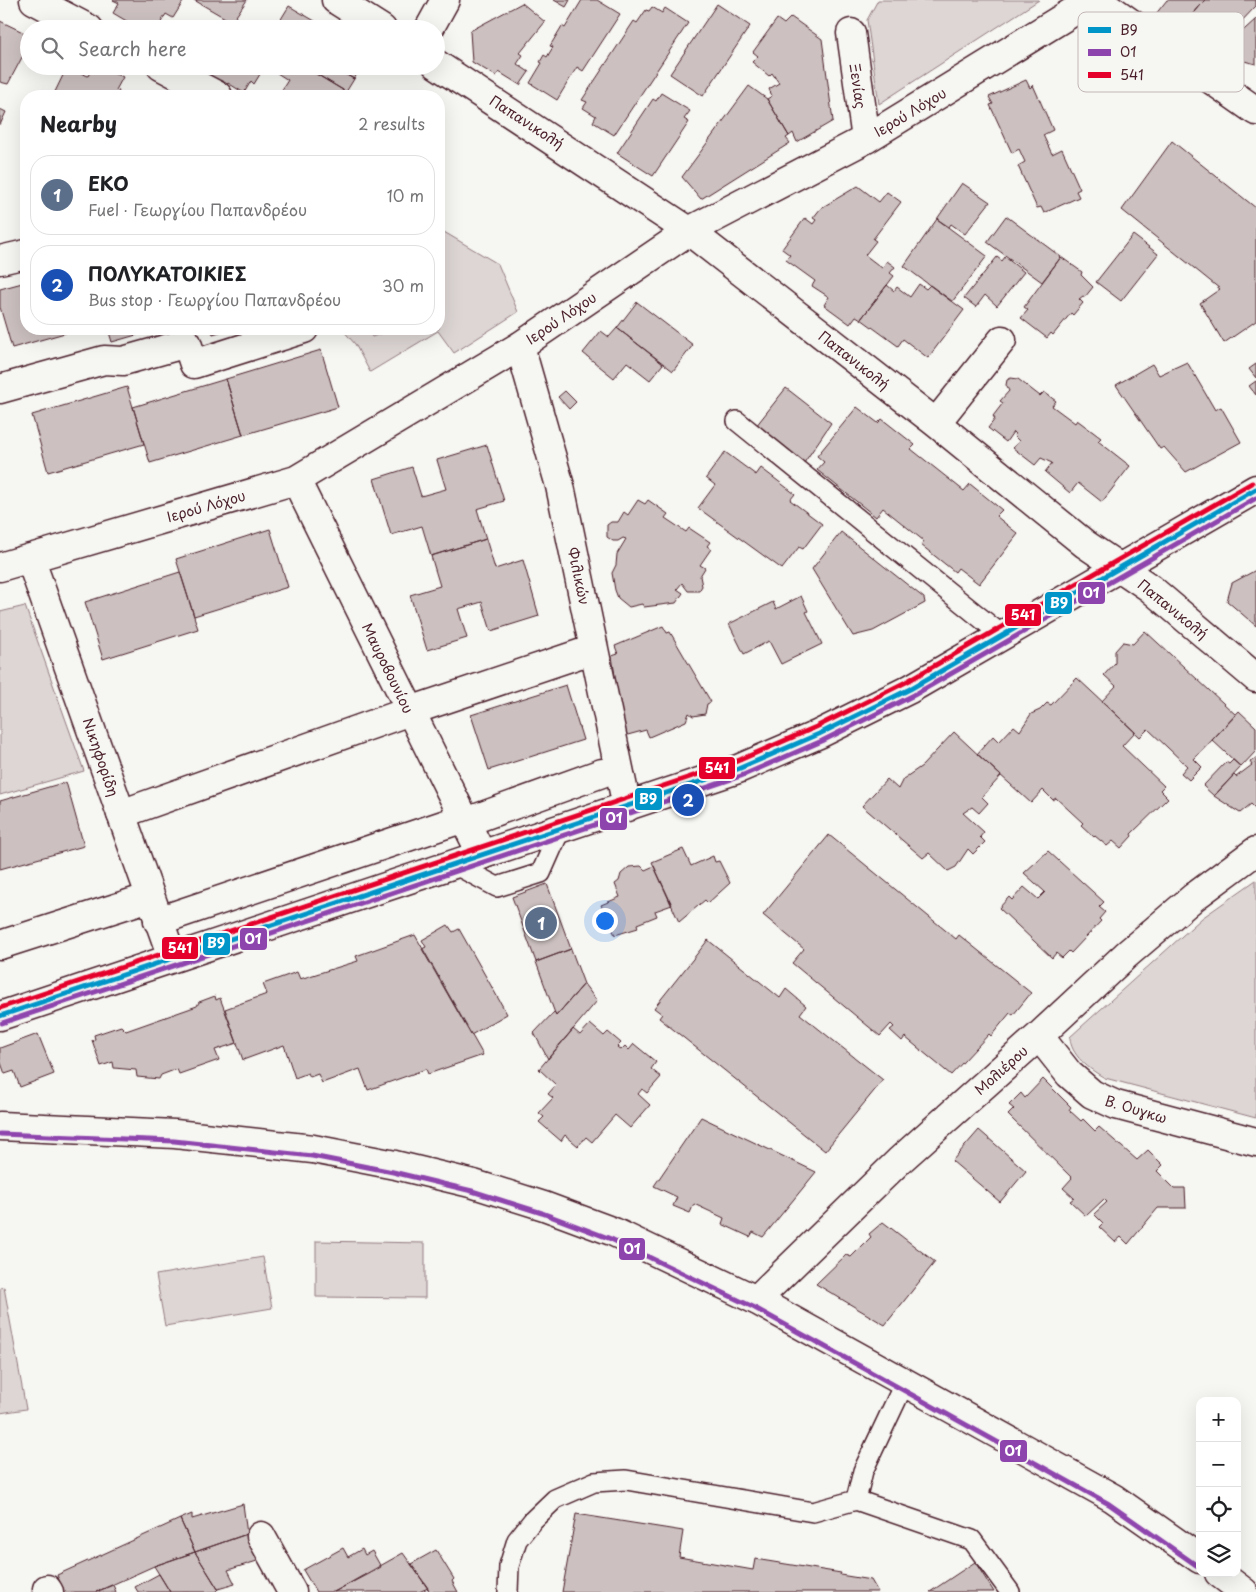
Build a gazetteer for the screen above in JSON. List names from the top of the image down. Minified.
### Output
{"streets":{"street":["Ξενίας","Ιερού Λόχου","Παπανικολή","Φιλικών","Μαυροβουνίου","Νικηφορίδη","Μολιέρου","Β. Ουγκω"]},"crossings":[["Ξενίας","Ιερού Λόχου"],["Ιερού Λόχου","Παπανικολή"],["Ιερού Λόχου","Φιλικών"],["Ιερού Λόχου","Μαυροβουνίου"],["Ιερού Λόχου","Νικηφορίδη"],["Μολιέρου","Β. Ουγκω"]],"lines":["transit line 541","transit line Β9","transit line 01"],"legend":["Β9","01","541"],"page":{"search":"Search here","heading":["Nearby","2 results"],"list":[{"mark":"1","name":"EKO","note":"Fuel · Γεωργίου Παπανδρέου","value":"10 m"},{"mark":"2","name":"ΠΟΛΥΚΑΤΟΙΚΙΕΣ","note":"Bus stop · Γεωργίου Παπανδρέου","value":"30 m"}],"pins":["2","1"],"map_buttons":["+","−"]}}
